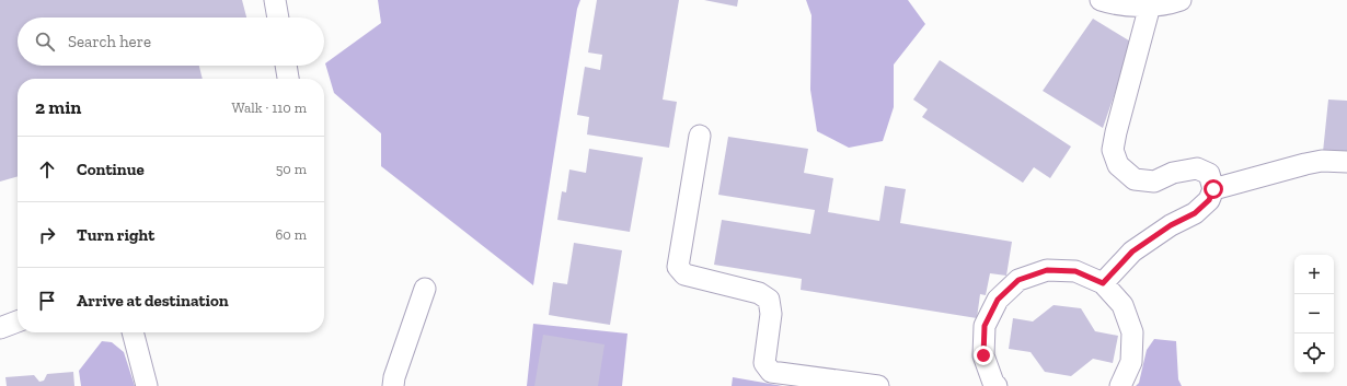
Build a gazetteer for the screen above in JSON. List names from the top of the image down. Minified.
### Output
{"page":{"search":"Search here","heading":["2 min","Walk · 110 m"],"list":[["Continue","50 m"],["Turn right","60 m"],"Arrive at destination"],"map_buttons":["+","−"]}}
